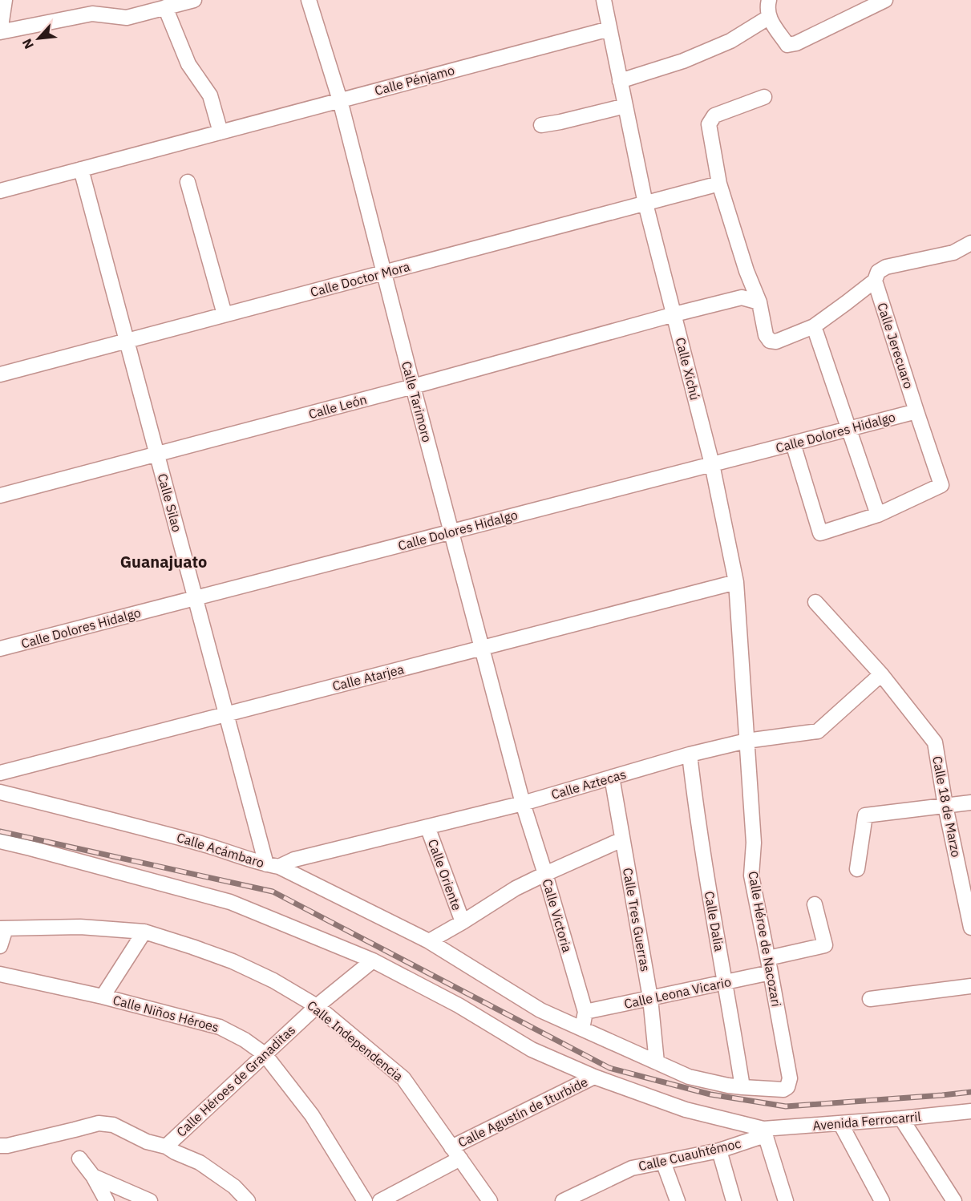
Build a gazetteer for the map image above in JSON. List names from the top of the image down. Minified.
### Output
{"streets":{"street":["Calle Pénjamo","Calle Doctor Mora","Calle Jerecuaro","Calle Xichú","Calle Tarimoro","Calle León","Calle Dolores Hidalgo","Calle Silao","Calle Atarjea","Calle Aztecas","Calle 18 de Marzo","Calle Acámbaro","Calle Oriente","Calle Victoria","Calle Tres Guerras","Calle Dalia","Calle Héroe de Nacozari","Calle Leona Vicario","Calle Niños Héroes","Calle Independencia","Calle Héroes de Granaditas","Calle Agustín de Iturbide","Avenida Ferrocarril","Calle Cuauhtémoc"]},"crossings":[["Calle Pénjamo","Calle Xichú"],["Calle Pénjamo","Calle Tarimoro"],["Calle Pénjamo","Calle Silao"],["Calle Doctor Mora","Calle Xichú"],["Calle Doctor Mora","Calle Tarimoro"],["Calle Doctor Mora","Calle Silao"],["Calle Jerecuaro","Calle Dolores Hidalgo"],["Calle Xichú","Calle León"],["Calle Xichú","Calle Dolores Hidalgo"],["Calle Xichú","Calle Atarjea"],["Calle Xichú","Calle Aztecas"],["Calle Xichú","Calle Héroe de Nacozari"],["Calle Tarimoro","Calle León"],["Calle Tarimoro","Calle Dolores Hidalgo"],["Calle Tarimoro","Calle Atarjea"],["Calle Tarimoro","Calle Aztecas"],["Calle Tarimoro","Calle Victoria"],["Calle León","Calle Silao"],["Calle Dolores Hidalgo","Calle Silao"],["Calle Silao","Calle Atarjea"],["Calle Silao","Calle Aztecas"],["Calle Silao","Calle Acámbaro"],["Calle Aztecas","Calle 18 de Marzo"],["Calle Aztecas","Calle Acámbaro"],["Calle Aztecas","Calle Oriente"],["Calle Aztecas","Calle Victoria"],["Calle Aztecas","Calle Tres Guerras"],["Calle Aztecas","Calle Dalia"],["Calle Aztecas","Calle Héroe de Nacozari"],["Calle Acámbaro","Calle Victoria"],["Calle Acámbaro","Calle Tres Guerras"],["Calle Acámbaro","Calle Dalia"],["Calle Acámbaro","Calle Héroe de Nacozari"],["Calle Victoria","Calle Leona Vicario"],["Calle Tres Guerras","Calle Leona Vicario"],["Calle Dalia","Calle Leona Vicario"],["Calle Héroe de Nacozari","Calle Leona Vicario"],["Calle Niños Héroes","Calle Héroes de Granaditas"],["Calle Independencia","Calle Héroes de Granaditas"],["Calle Independencia","Calle Agustín de Iturbide"],["Avenida Ferrocarril","Calle Cuauhtémoc"]],"districts":["Guanajuato"],"north":"bottom left"}
